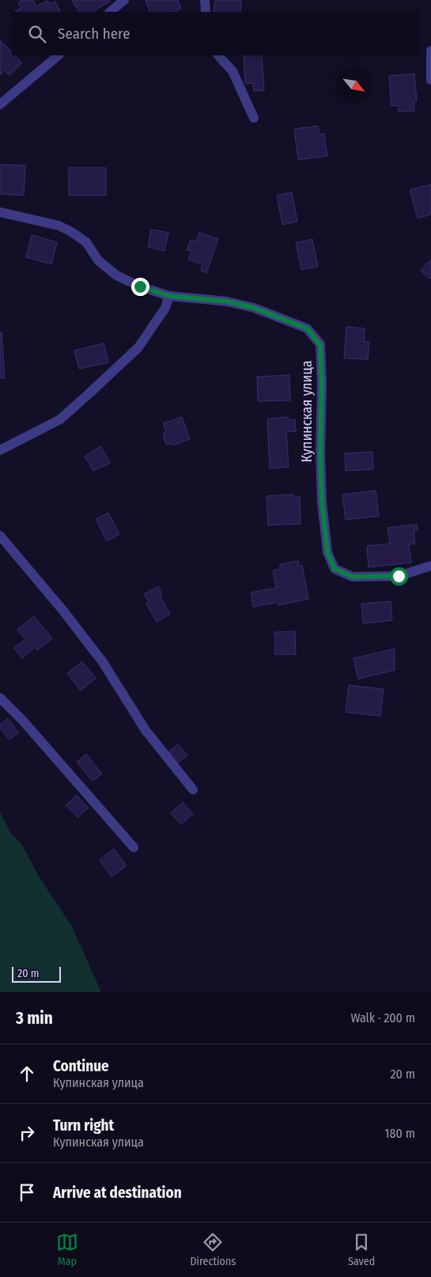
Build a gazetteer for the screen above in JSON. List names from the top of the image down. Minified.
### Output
{"streets":{"street":["Купинская улица"]},"scale_bar":"20 m","north":"bottom right","page":{"search":"Search here","scale":"20 m","heading":["3 min","Walk · 200 m"],"list":[["Continue","Купинская улица","20 m"],["Turn right","Купинская улица","180 m"],"Arrive at destination"],"nav":["Map","Directions","Saved"]}}
